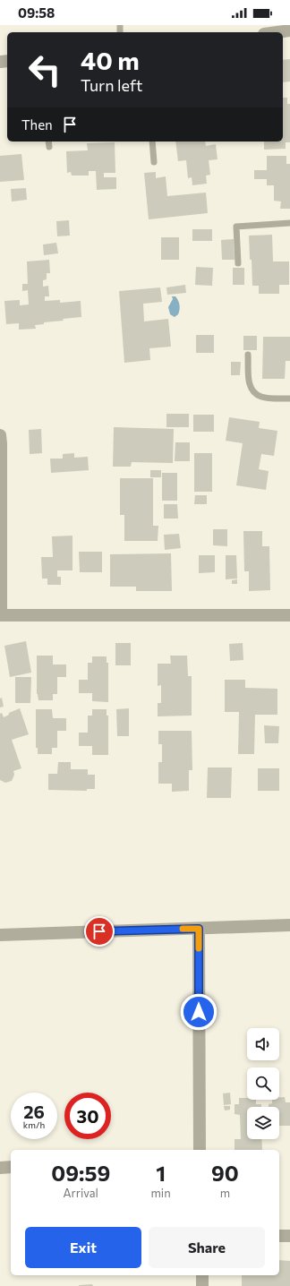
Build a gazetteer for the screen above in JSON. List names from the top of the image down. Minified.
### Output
{"page":{"status":"09:58","turn":["40 m","Turn left"],"then":"Then","speed":"26 km/h","limit":"30","eta":["09:59","Arrival","1","min","90","m"],"buttons":["Exit","Share"]}}
